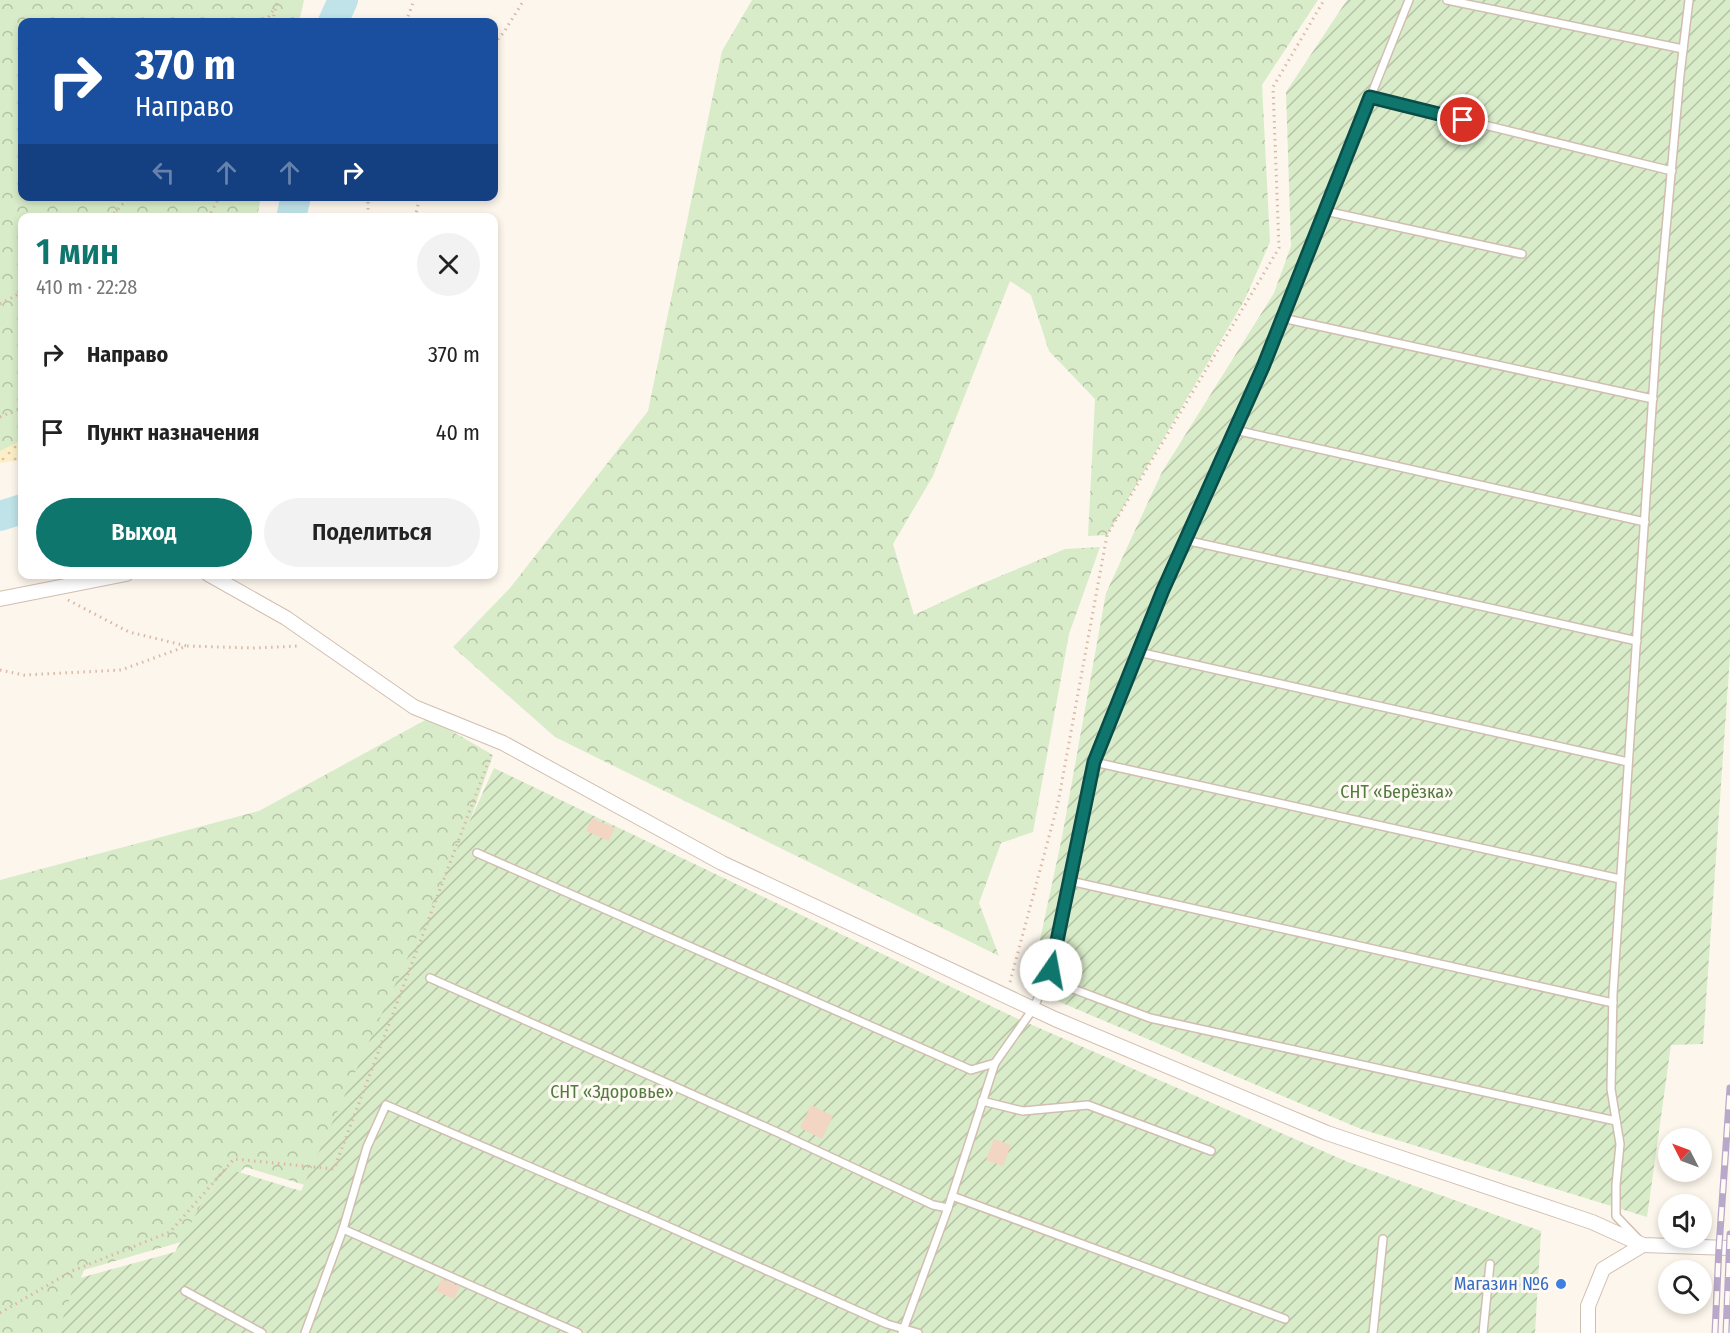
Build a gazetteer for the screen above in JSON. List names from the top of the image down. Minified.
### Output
{"parks":["СНТ «Берёзка»","СНТ «Здоровье»"],"places":["Магазин №6"],"north":"top left","page":{"turn":["370 m","Направо"],"heading":["1 мин","410 m · 22:28"],"list":[{"name":"Направо","value":"370 m"},{"name":"Пункт назначения","value":"40 m"}],"buttons":["Выход","Поделиться"]}}
